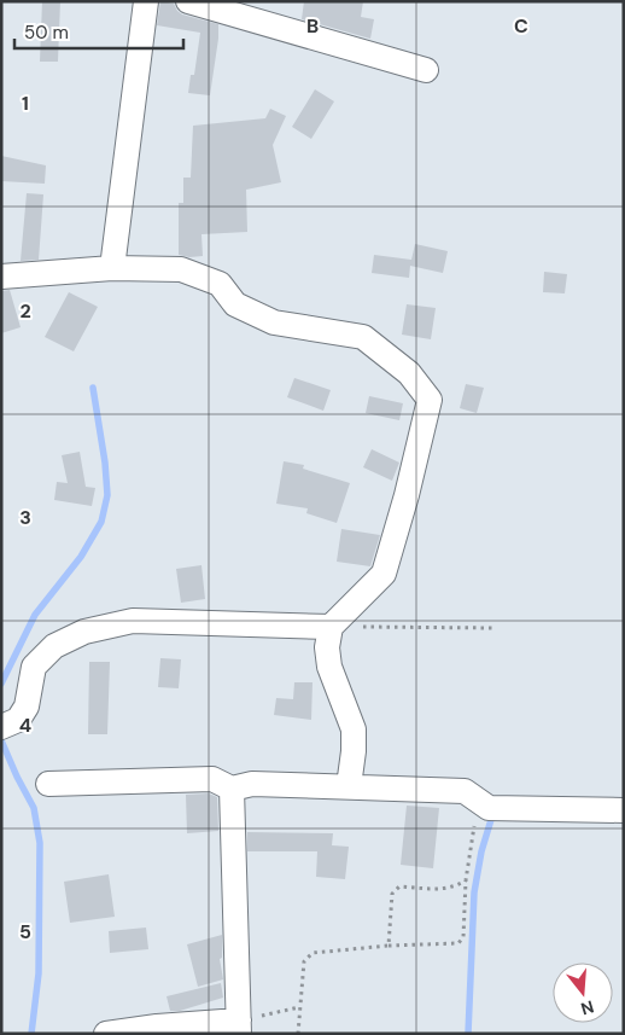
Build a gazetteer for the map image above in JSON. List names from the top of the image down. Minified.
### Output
{"scale_bar":"50 m","north":"bottom","grid":{"columns":["B","C"],"rows":["1","2","3","4","5"]}}
